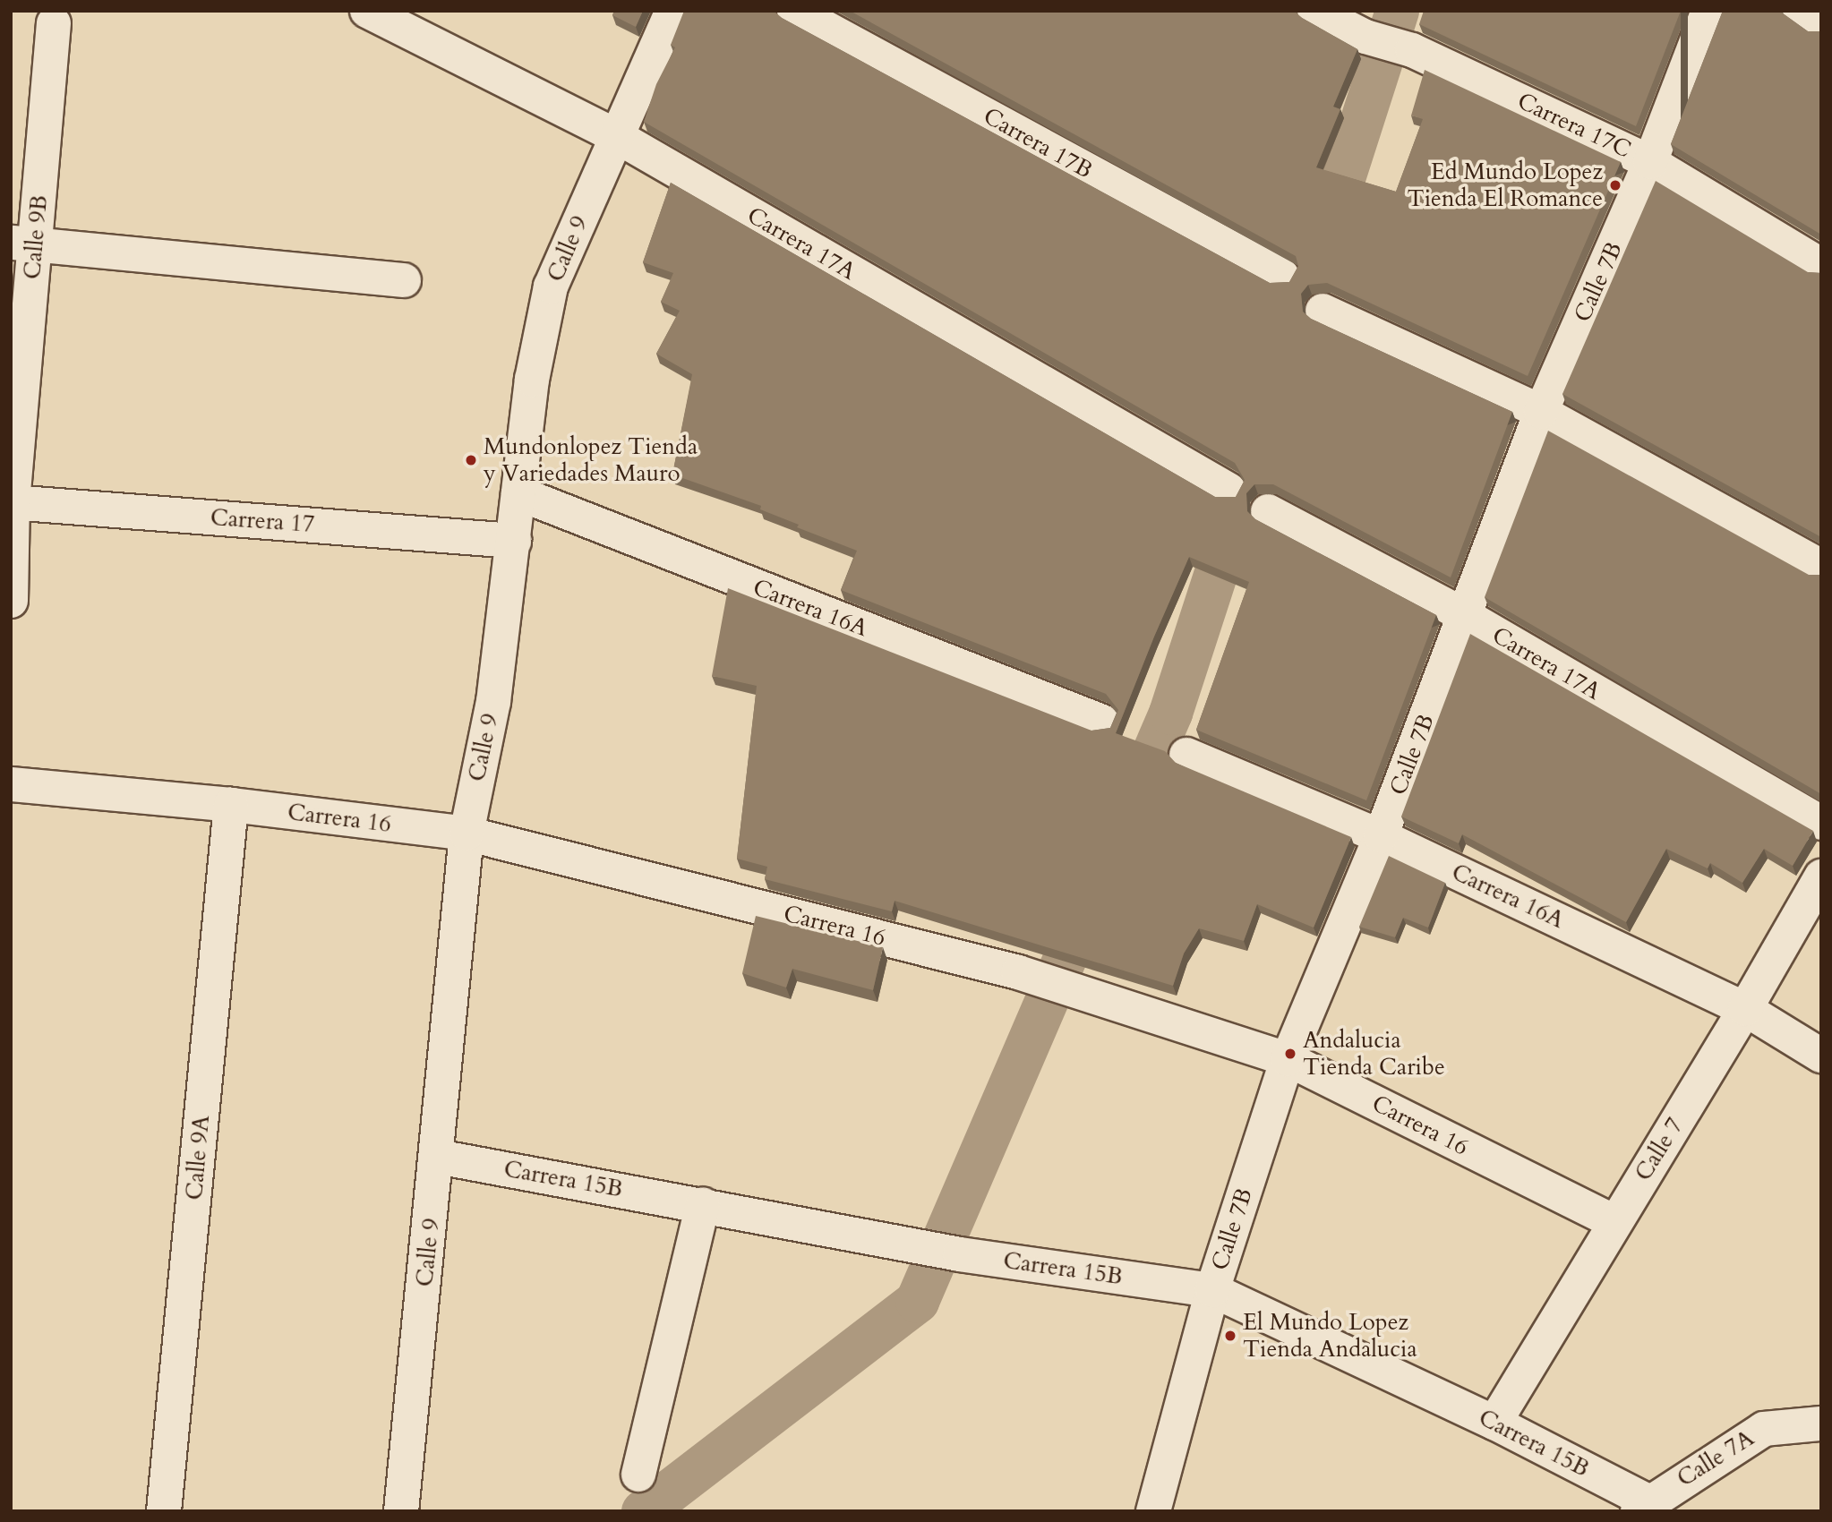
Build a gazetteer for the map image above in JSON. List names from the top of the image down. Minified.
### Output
{"streets":{"street":["Carrera 17C","Carrera 17B","Calle 9B","Carrera 17A","Calle 9","Calle 7B","Carrera 17","Carrera 16A","Carrera 16","Calle 7","Calle 9A","Carrera 15B","Calle 7A"]},"crossings":[["Carrera 17C","Calle 7B"],["Calle 9B","Carrera 17"],["Carrera 17A","Calle 9"],["Carrera 17A","Calle 7B"],["Calle 9","Carrera 17"],["Calle 9","Carrera 16A"],["Calle 9","Carrera 16"],["Calle 9","Carrera 15B"],["Calle 7B","Carrera 16A"],["Calle 7B","Carrera 16"],["Calle 7B","Carrera 15B"],["Carrera 16A","Calle 7"],["Carrera 16","Calle 7"],["Carrera 16","Calle 9A"],["Calle 7","Carrera 15B"],["Carrera 15B","Calle 7A"]],"places":["Ed Mundo Lopez Tienda El Romance","Mundonlopez Tienda y Variedades Mauro","Andalucia Tienda Caribe","El Mundo Lopez Tienda Andalucia"]}
